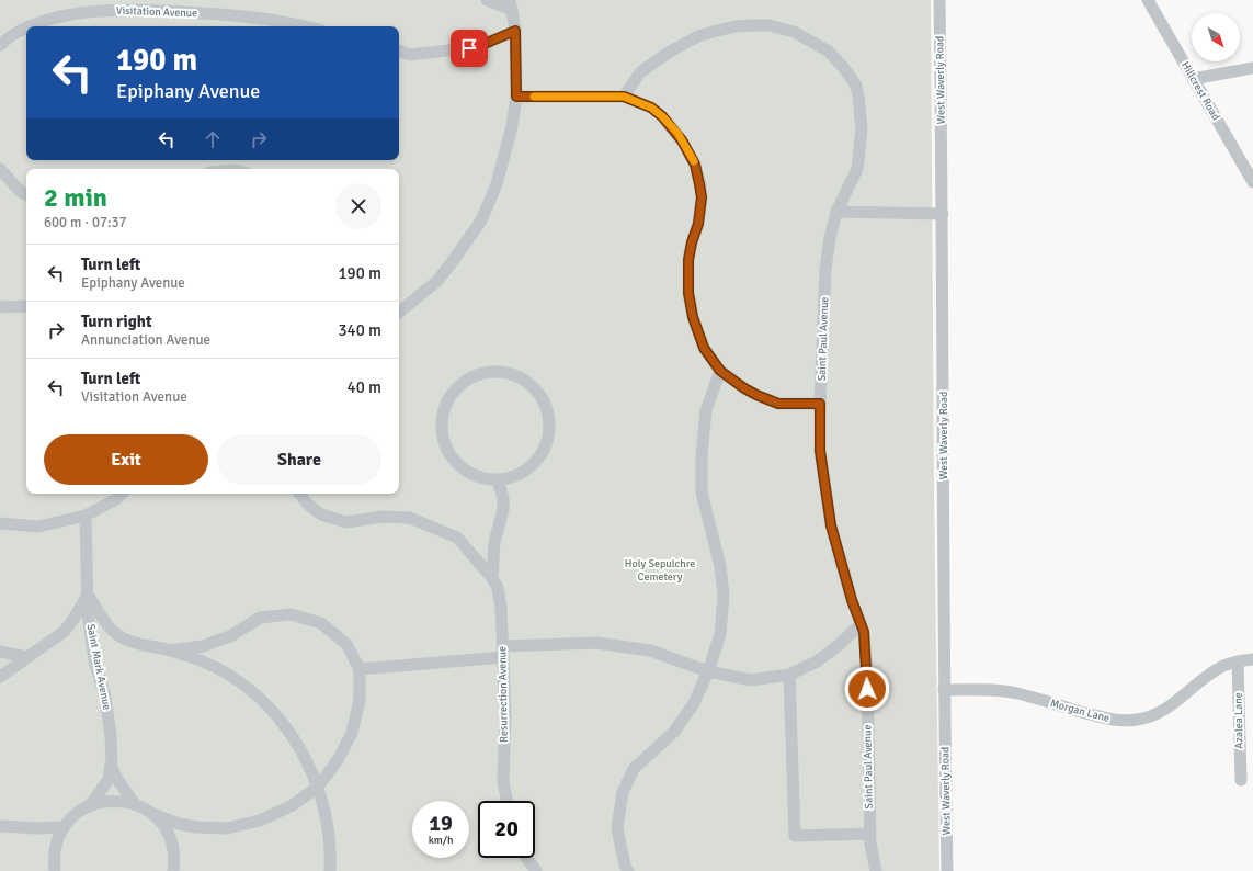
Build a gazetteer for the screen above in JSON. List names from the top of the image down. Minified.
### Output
{"streets":{"street":["Visitation Avenue","West Waverly Road","Hillcrest Road","Saint Paul Avenue","Saint Mark Avenue","Resurrection Avenue","Morgan Lane","Azalea Lane"]},"crossings":[["West Waverly Road","Morgan Lane"],["Morgan Lane","Azalea Lane"]],"parks":["Holy Sepulchre Cemetery"],"north":"bottom right","page":{"turn":["190 m","Epiphany Avenue"],"heading":["2 min","600 m · 07:37"],"list":[{"name":"Turn left","note":"Epiphany Avenue","value":"190 m"},{"name":"Turn right","note":"Annunciation Avenue","value":"340 m"},{"name":"Turn left","note":"Visitation Avenue","value":"40 m"}],"buttons":["Exit","Share"],"speed":"19 km/h","limit":"20"}}
